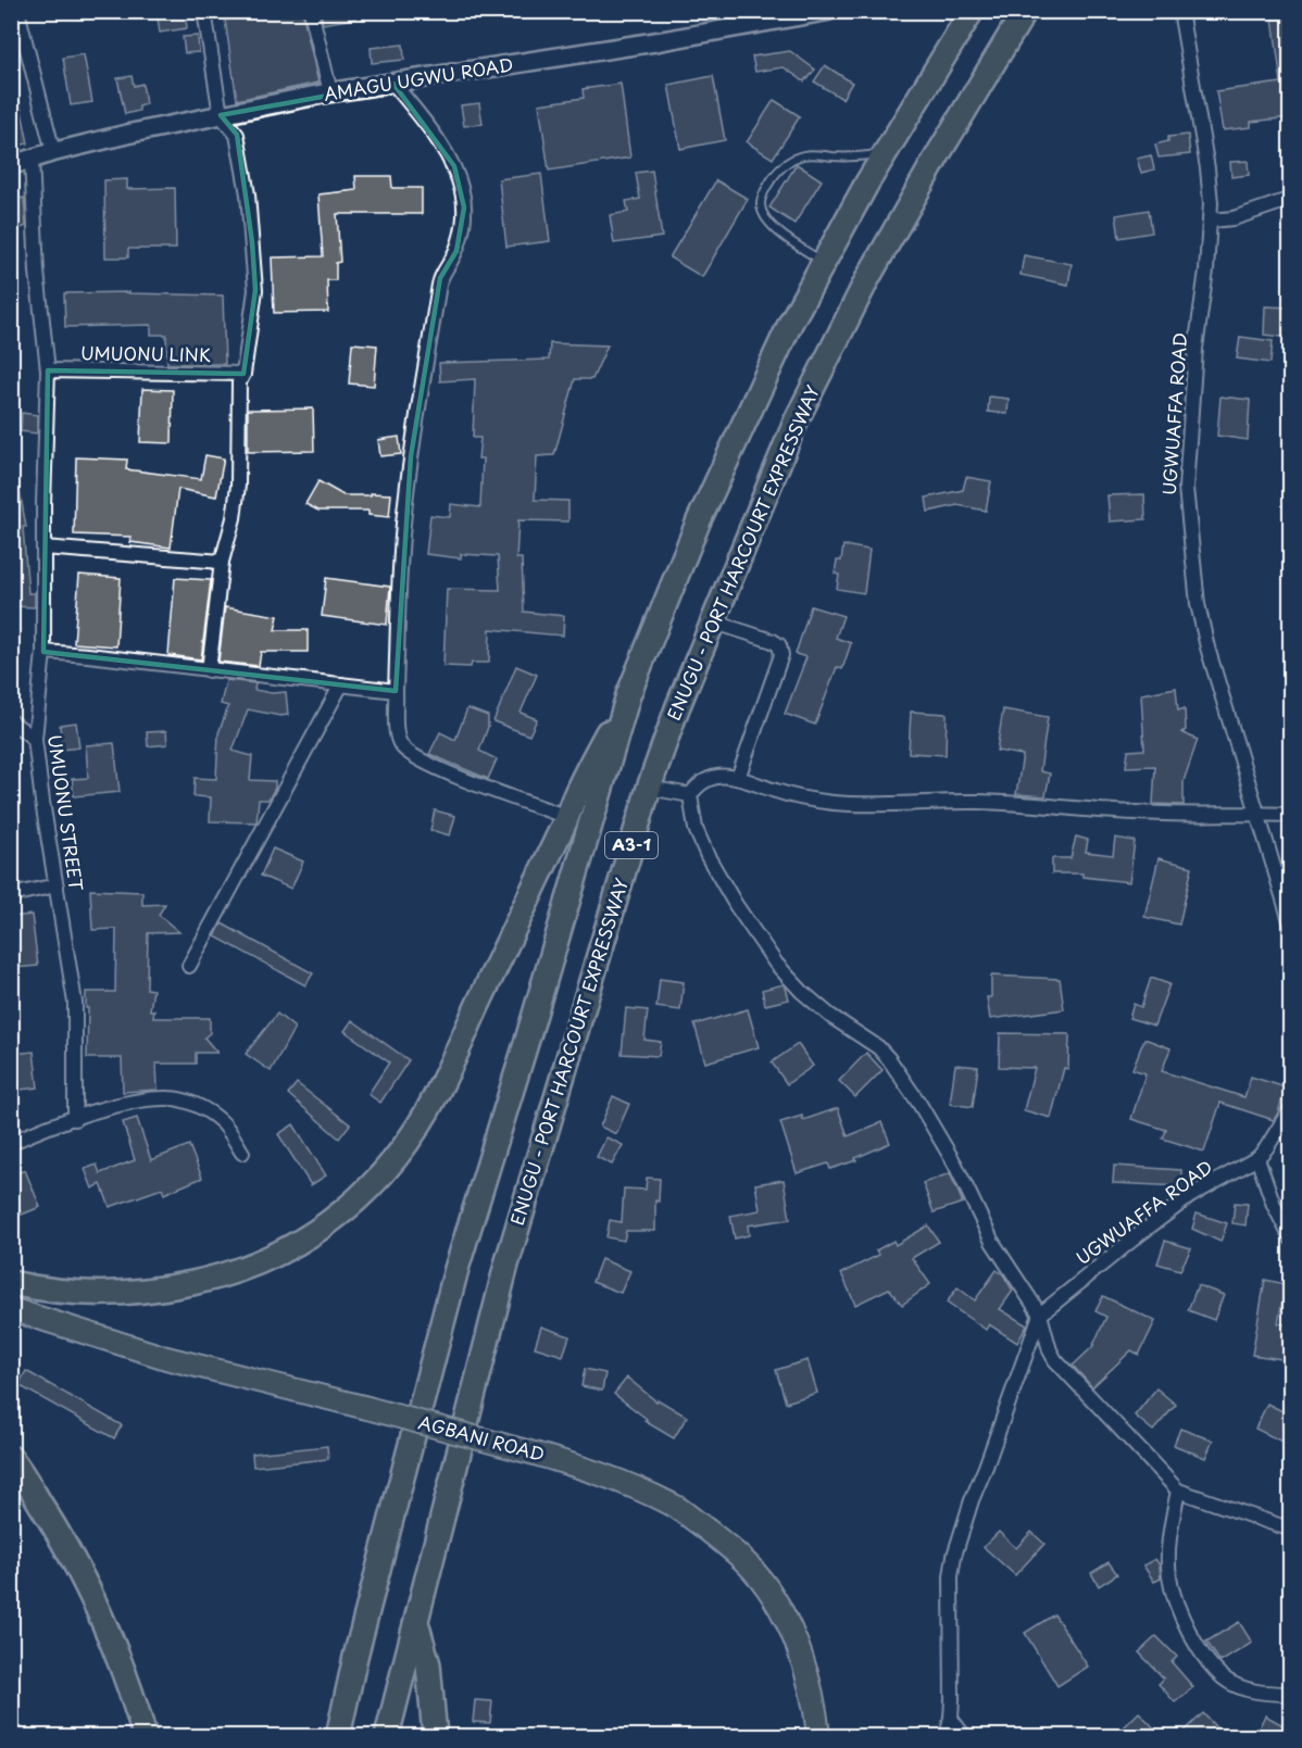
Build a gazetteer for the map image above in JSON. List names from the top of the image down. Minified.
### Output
{"streets":{"highway":["ENUGU - PORT HARCOURT EXPRESSWAY","A3-1"],"main road":["AGBANI ROAD"],"street":["AMAGU UGWU ROAD","UMUONU LINK","UGWUAFFA ROAD","UMUONU STREET"]},"crossings":[["AMAGU UGWU ROAD","UMUONU STREET"],["UMUONU LINK","UMUONU STREET"]]}
